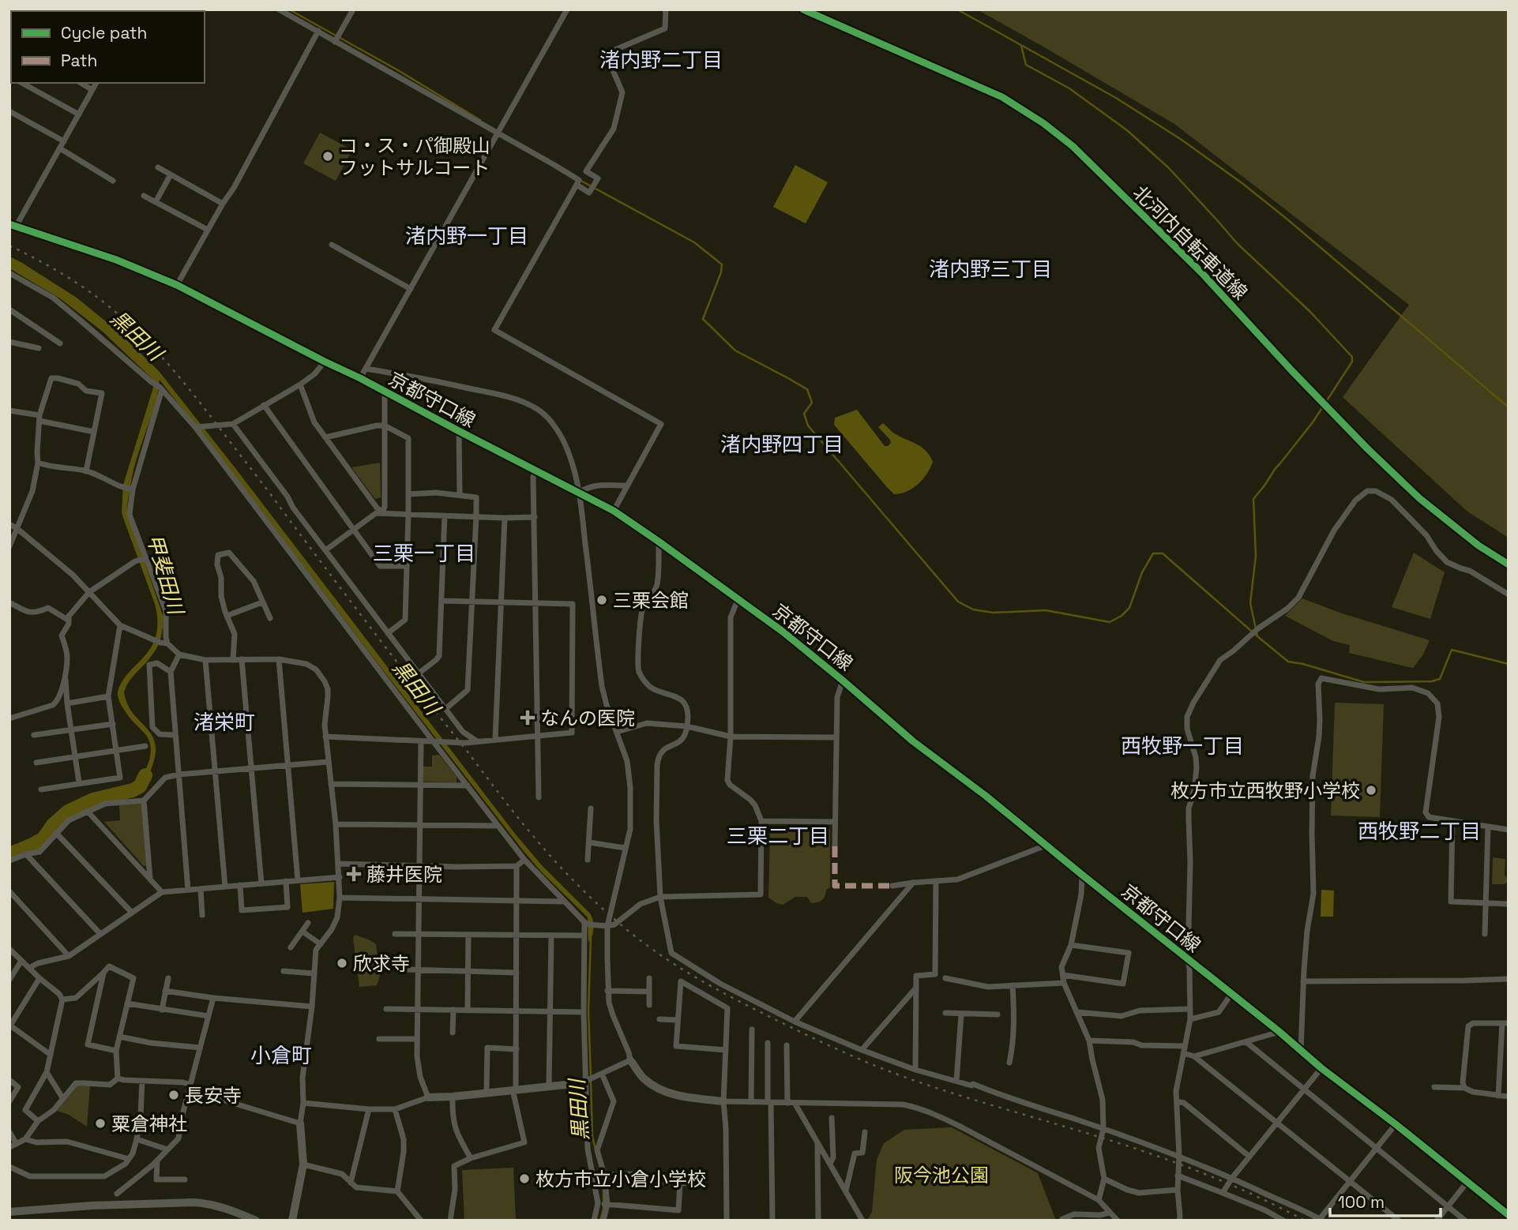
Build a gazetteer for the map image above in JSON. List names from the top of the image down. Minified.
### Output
{"streets":{"main road":["京都守口線"],"cycle path":["北河内自転車道線"]},"districts":["渚内野二丁目","渚内野一丁目","渚内野三丁目","渚内野四丁目","三栗一丁目","渚栄町","西牧野一丁目","西牧野二丁目","三栗二丁目","小倉町"],"water":["黒田川","甲斐田川"],"parks":["阪今池公園"],"places":{"other":["コ・ス・パ御殿山 フットサルコート","三栗会館","枚方市立西牧野小学校","欣求寺","長安寺","粟倉神社","枚方市立小倉小学校"],"health":["なんの医院","藤井医院"]},"legend":["Cycle path","Path"],"scale_bar":"100 m"}
